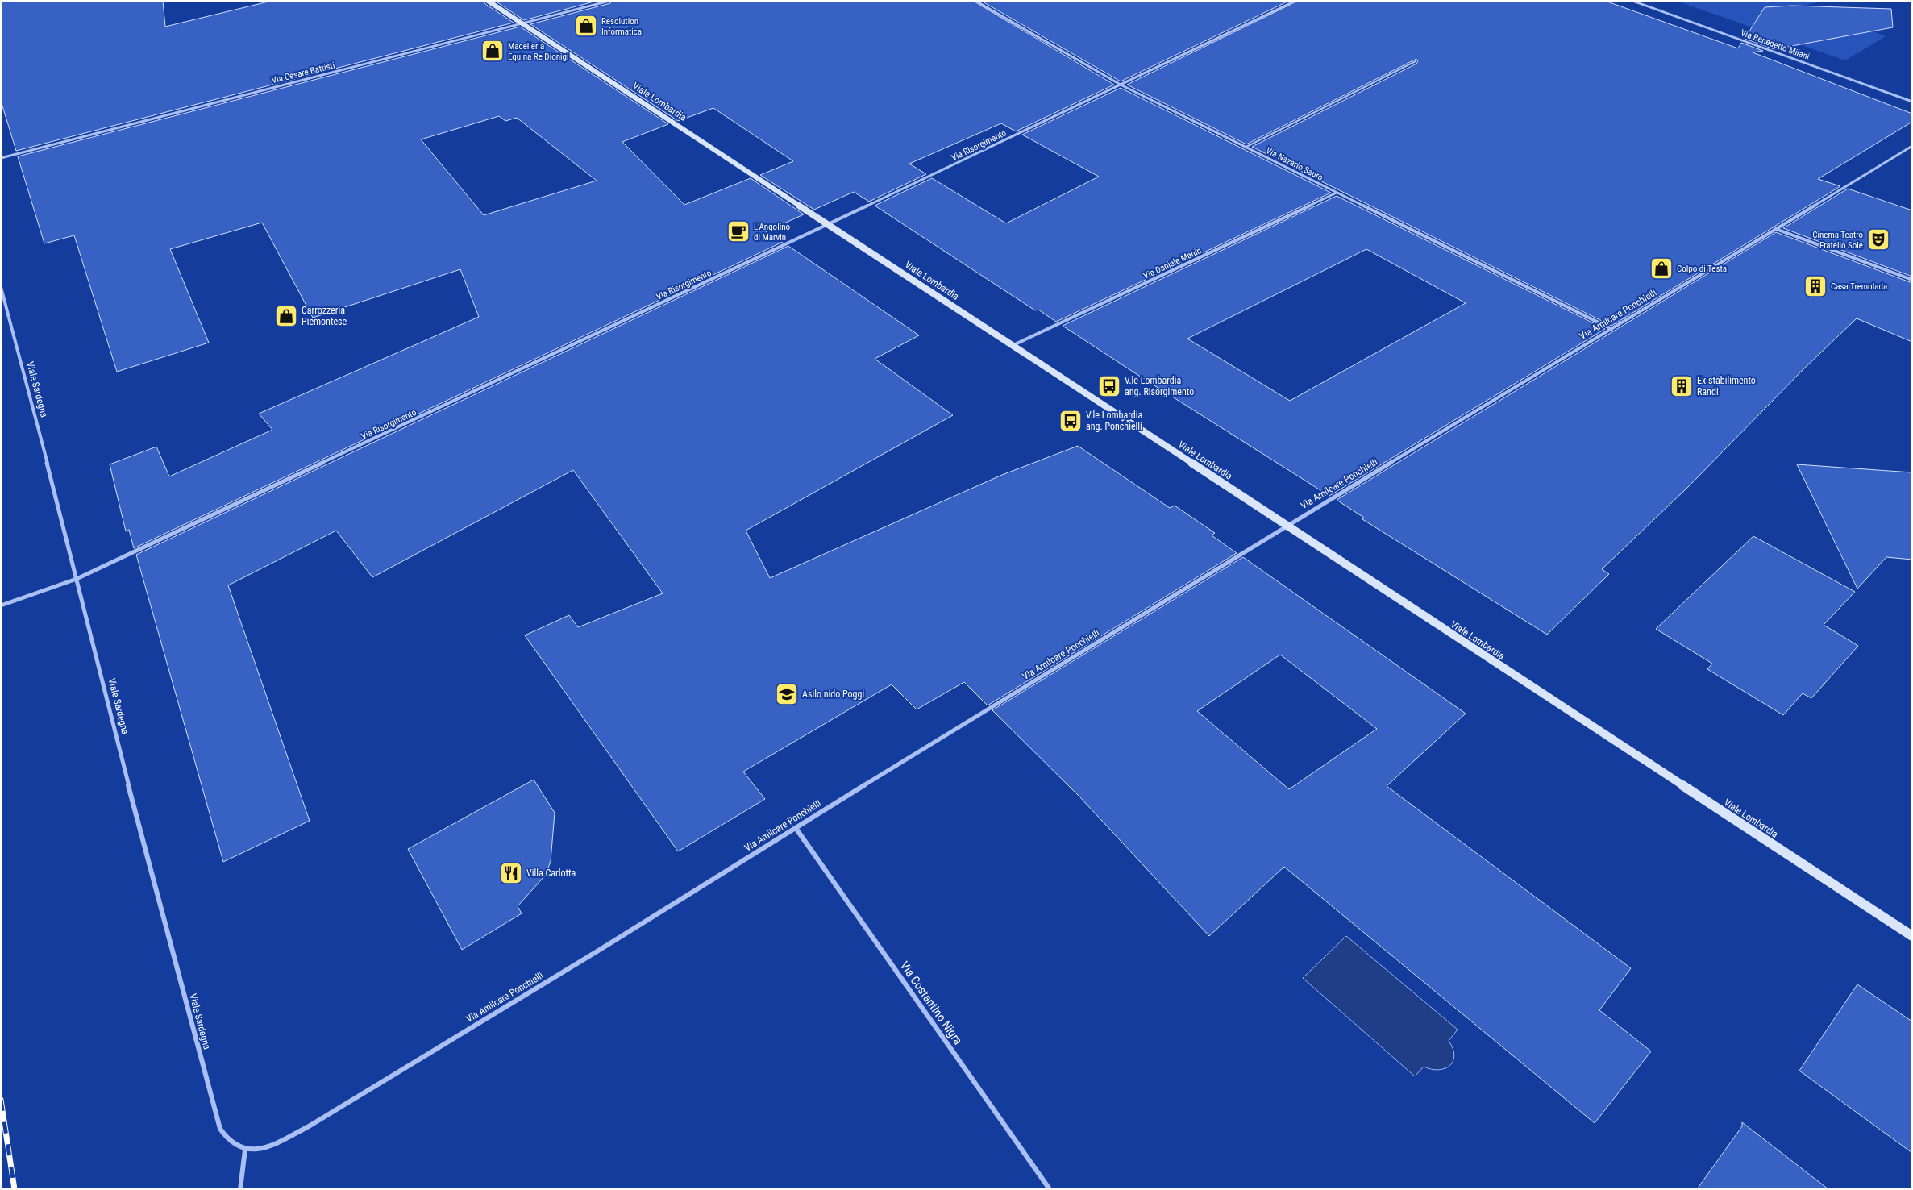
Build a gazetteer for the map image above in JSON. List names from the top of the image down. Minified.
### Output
{"streets":{"street":["Via Benedetto Milani","Via Cesare Battisti","Viale Lombardia","Via Risorgimento","Via Nazario Sauro","Via Daniele Manin","Via Amilcare Ponchielli","Viale Sardegna","Via Costantino Nigra"]},"crossings":[["Via Cesare Battisti","Viale Lombardia"],["Viale Lombardia","Via Risorgimento"],["Viale Lombardia","Via Daniele Manin"],["Viale Lombardia","Via Amilcare Ponchielli"],["Via Risorgimento","Via Nazario Sauro"],["Via Risorgimento","Viale Sardegna"],["Via Nazario Sauro","Via Daniele Manin"],["Via Nazario Sauro","Via Amilcare Ponchielli"],["Via Amilcare Ponchielli","Viale Sardegna"],["Via Amilcare Ponchielli","Via Costantino Nigra"]],"places":{"shop":["Resolution Informatica","Macelleria Equina Re Dionigi","Colpo di Testa","Carrozzeria Piemontese"],"cafe":["L'Angolino di Marvin"],"theatre":["Cinema Teatro Fratello Sole"],"building":["Casa Tremolada","Ex stabilimento Randi"],"bus stop":["V.le Lombardia ang. Risorgimento","V.le Lombardia ang. Ponchielli"],"school or university":["Asilo nido Poggi"],"restaurant":["Villa Carlotta"]}}
